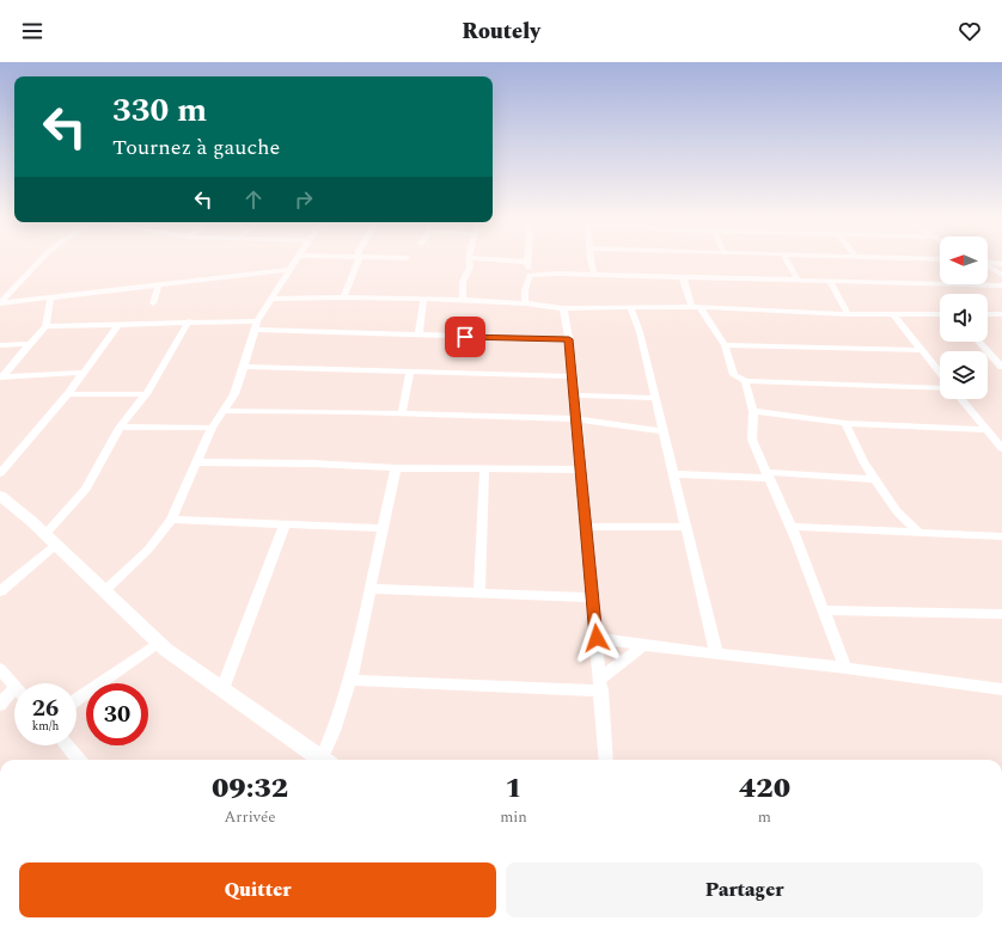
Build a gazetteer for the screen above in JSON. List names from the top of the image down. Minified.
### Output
{"north":"left","page":{"header":"Routely","turn":["330 m","Tournez à gauche"],"speed":"26 km/h","limit":"30","eta":["09:32","Arrivée","1","min","420","m"],"buttons":["Quitter","Partager"]}}
